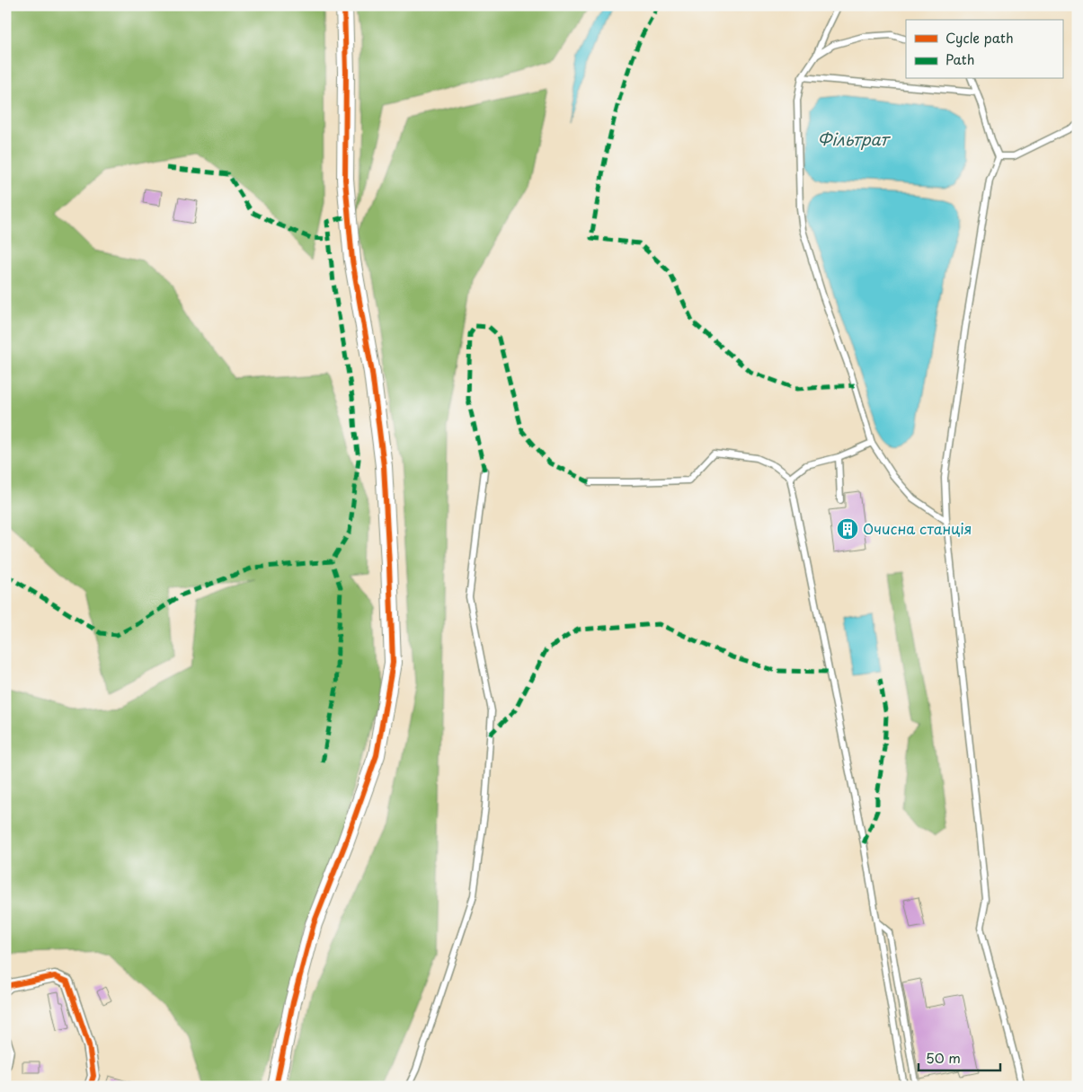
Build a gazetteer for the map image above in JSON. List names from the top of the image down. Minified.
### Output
{"water":["Фільтрат"],"places":{"building":["Очисна станція"]},"legend":["Cycle path","Path"],"scale_bar":"50 m"}
